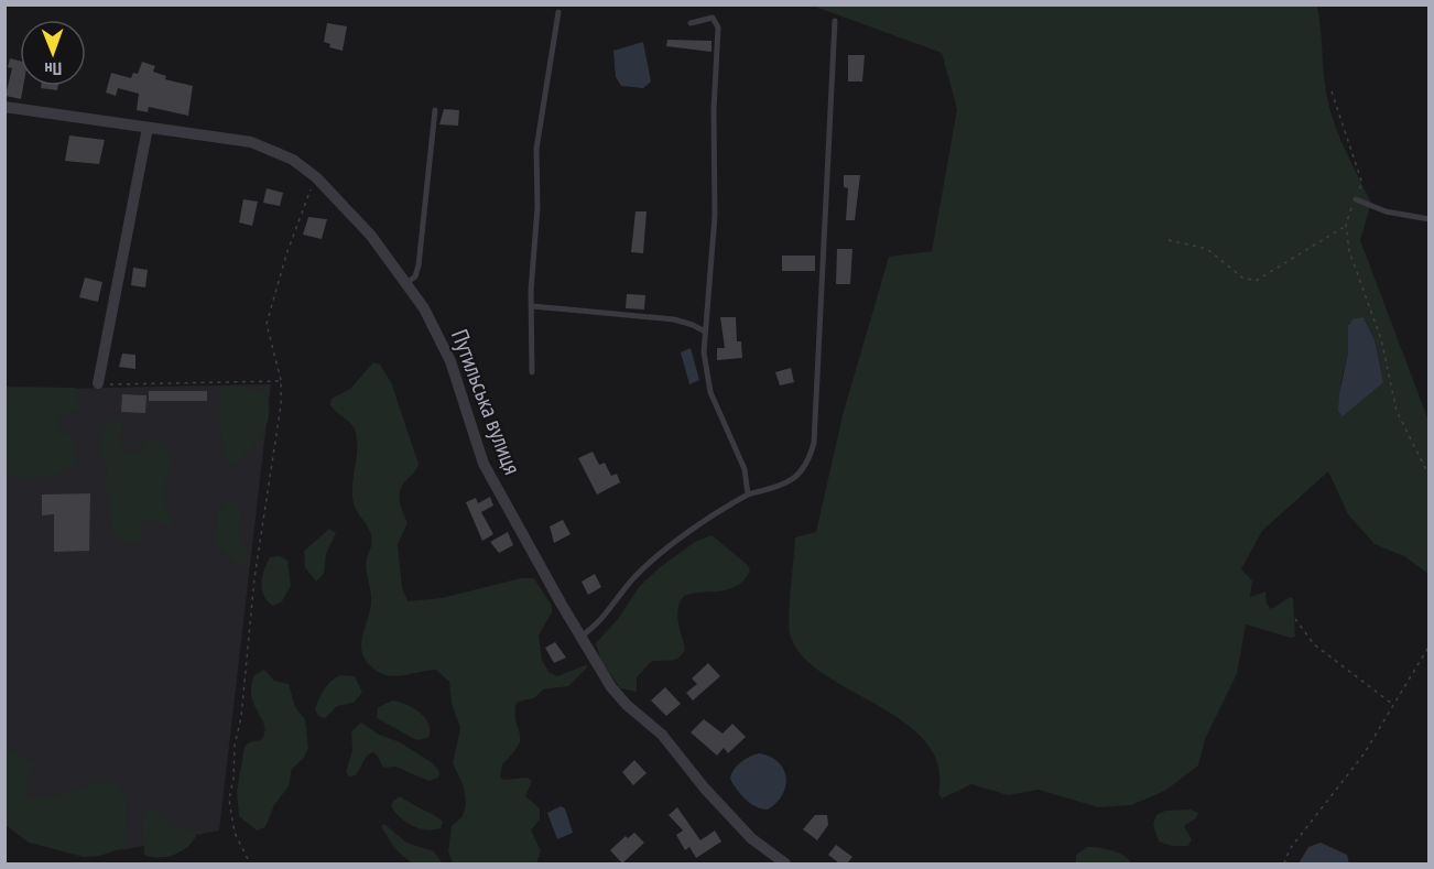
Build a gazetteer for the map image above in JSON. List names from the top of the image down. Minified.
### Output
{"streets":{"street":["Путильська вулиця"]},"north":"bottom"}
